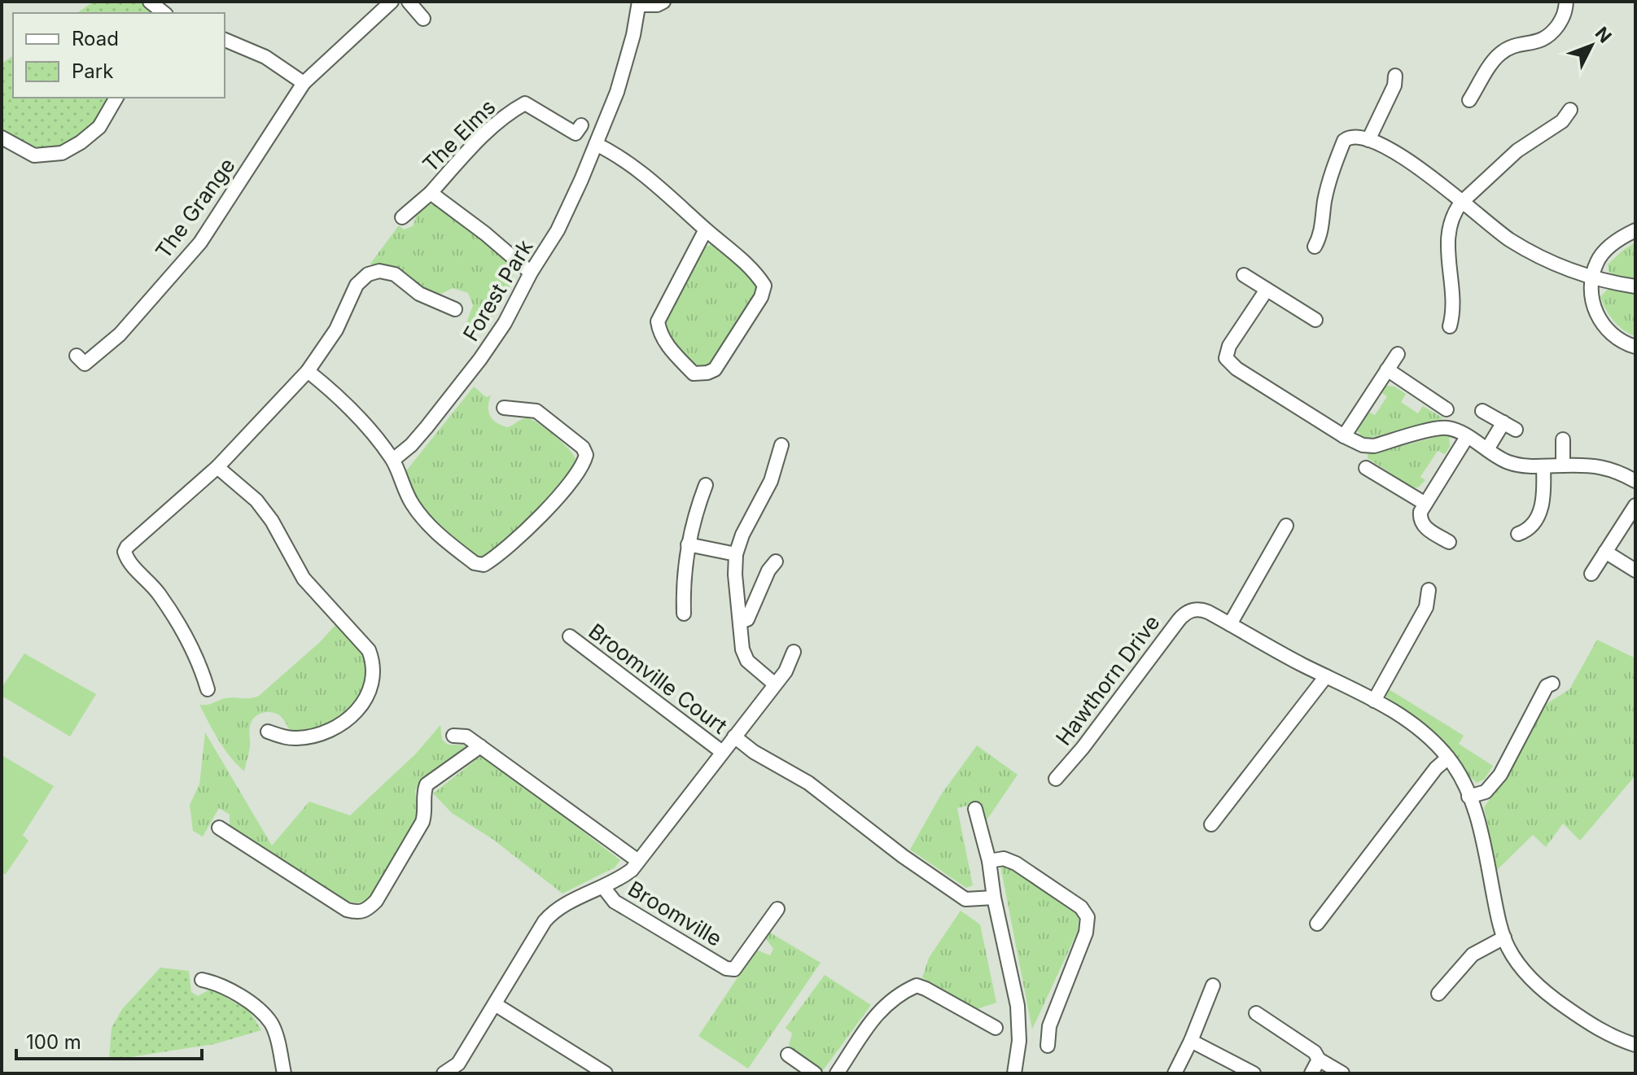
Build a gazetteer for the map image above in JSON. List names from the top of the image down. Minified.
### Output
{"streets":{"street":["The Elms","The Grange","Forest Park","Broomville Court","Hawthorn Drive","Broomville"]},"crossings":[["The Elms","Forest Park"],["Broomville Court","Broomville"]],"legend":["Road","Park"],"scale_bar":"100 m","north":"top right"}
